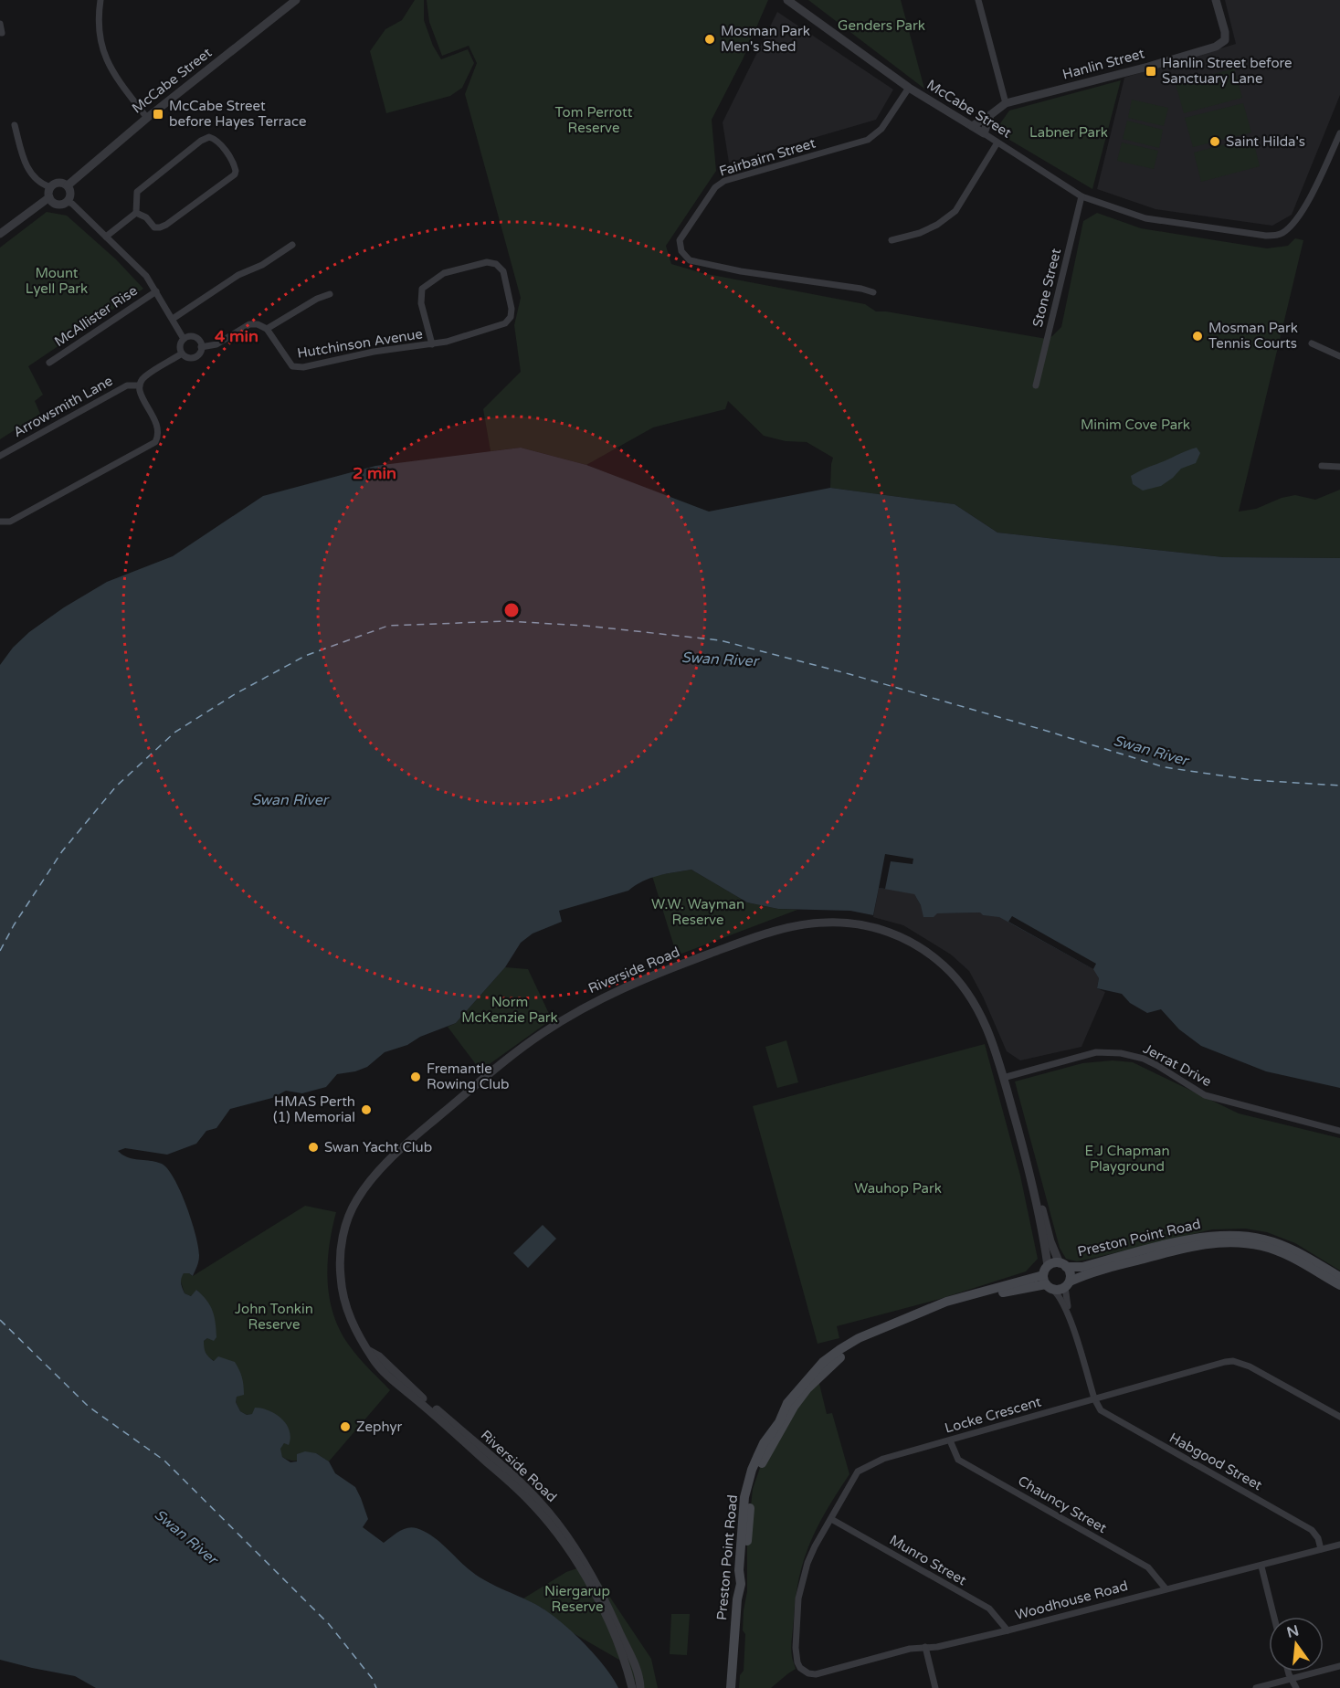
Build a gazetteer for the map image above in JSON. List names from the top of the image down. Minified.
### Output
{"streets":{"main road":["Preston Point Road"],"street":["Hanlin Street","McCabe Street","Fairbairn Street","Stone Street","McAllister Rise","Hutchinson Avenue","Arrowsmith Lane","Riverside Road","Jerrat Drive","Locke Crescent","Habgood Street","Chauncy Street","Munro Street","Woodhouse Road"]},"crossings":[["Hanlin Street","McCabe Street"],["McCabe Street","Fairbairn Street"],["McCabe Street","Stone Street"],["Riverside Road","Jerrat Drive"],["Locke Crescent","Habgood Street"],["Locke Crescent","Chauncy Street"],["Locke Crescent","Munro Street"],["Locke Crescent","Woodhouse Road"],["Habgood Street","Woodhouse Road"],["Chauncy Street","Woodhouse Road"],["Munro Street","Woodhouse Road"]],"water":["Swan River"],"parks":["Genders Park","Tom Perrott Reserve","Labner Park","Mount Lyell Park","Minim Cove Park","W.W. Wayman Reserve","Norm McKenzie Park","E J Chapman Playground","Wauhop Park","John Tonkin Reserve","Niergarup Reserve"],"places":{"other":["Mosman Park Men's Shed","Saint Hilda's","Mosman Park Tennis Courts","Fremantle Rowing Club","HMAS Perth (1) Memorial","Swan Yacht Club","Zephyr"],"transit":["Hanlin Street before Sanctuary Lane","McCabe Street before Hayes Terrace"]},"north":"top","rings":["4 min","2 min"]}
